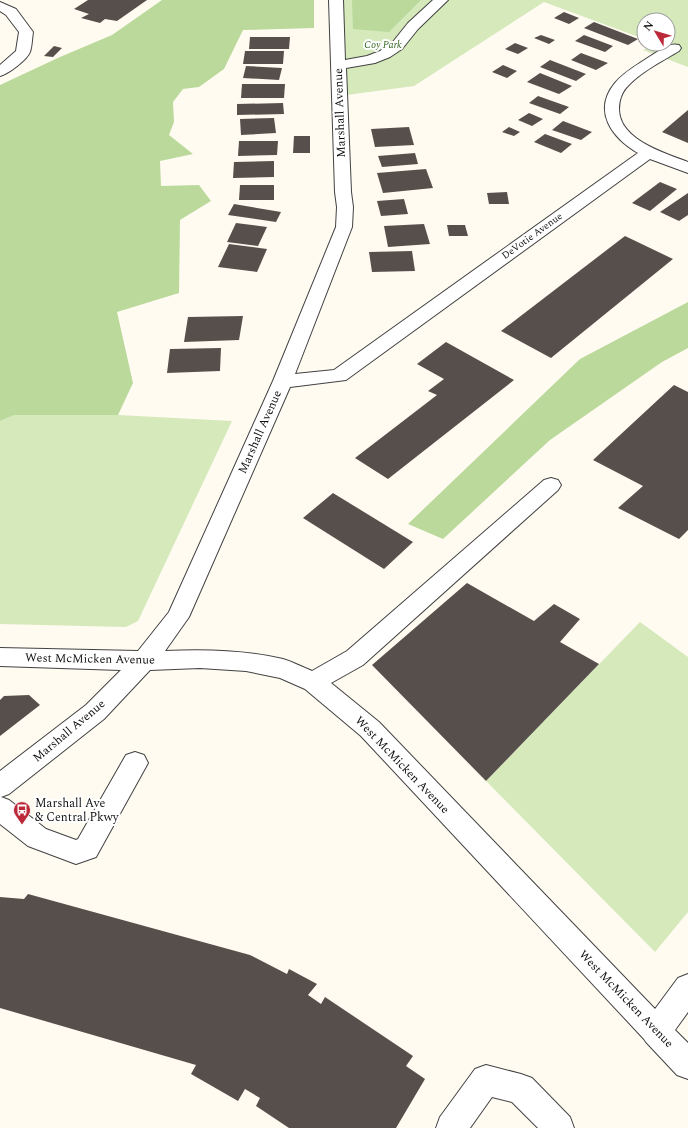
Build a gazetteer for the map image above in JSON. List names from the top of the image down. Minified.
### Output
{"streets":{"street":["Marshall Avenue","DeVotie Avenue","West McMicken Avenue"]},"crossings":[["Marshall Avenue","DeVotie Avenue"],["Marshall Avenue","West McMicken Avenue"]],"parks":["Coy Park"],"places":{"bus stop":["Marshall Ave & Central Pkwy"]},"north":"top left"}
